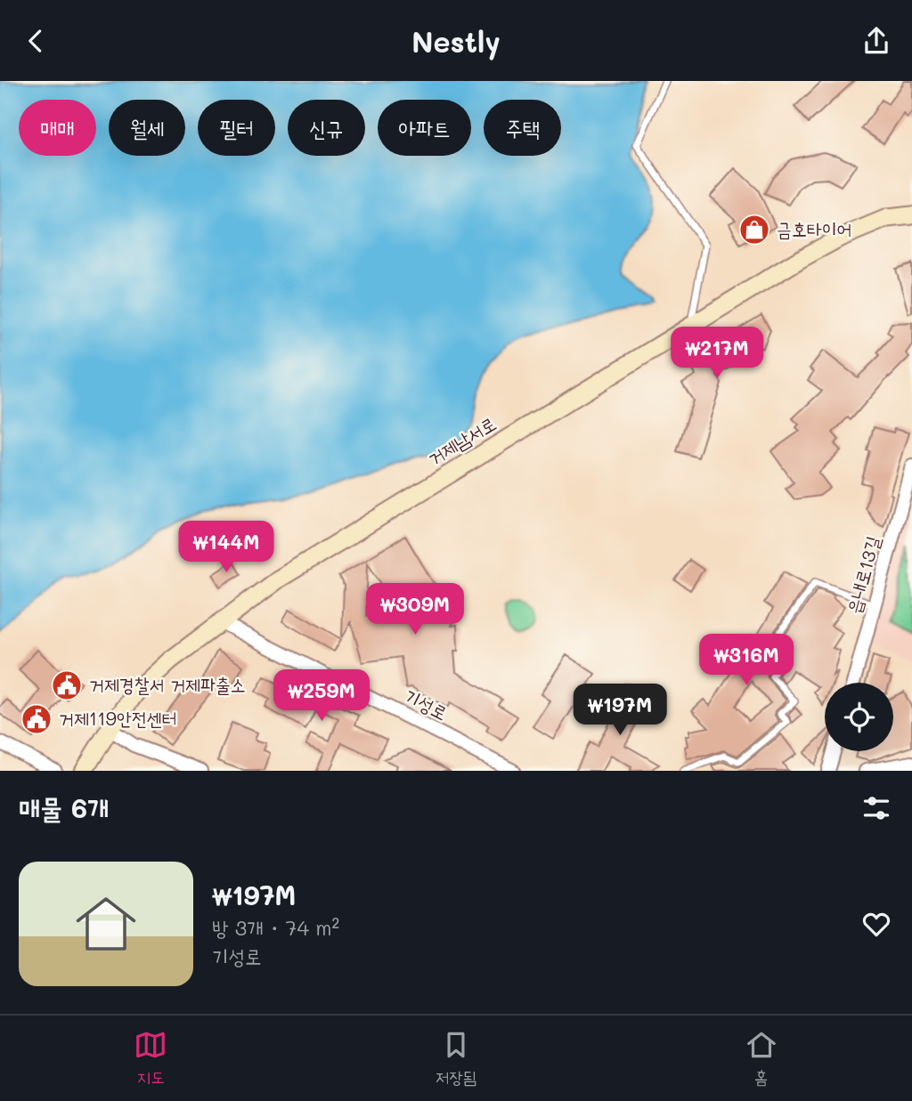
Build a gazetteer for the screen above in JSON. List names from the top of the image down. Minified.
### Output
{"streets":{"main road":["거제남서로"],"street":["읍내로13길","기성로"]},"crossings":[["거제남서로","기성로"]],"places":{"shop":["금호타이어"],"public building":["거제경찰서 거제파출소","거제119안전센터"]},"page":{"header":"Nestly","chip":["매매","월세","필터","신규","아파트","주택"],"price":["₩217M","₩144M","₩309M","₩316M","₩259M","₩197M"],"heading":"매물 6개","list":[{"name":"₩197M","note":"방 3개 · 74 m² · 기성로"}],"tabs":["지도","저장됨","홈"]}}
